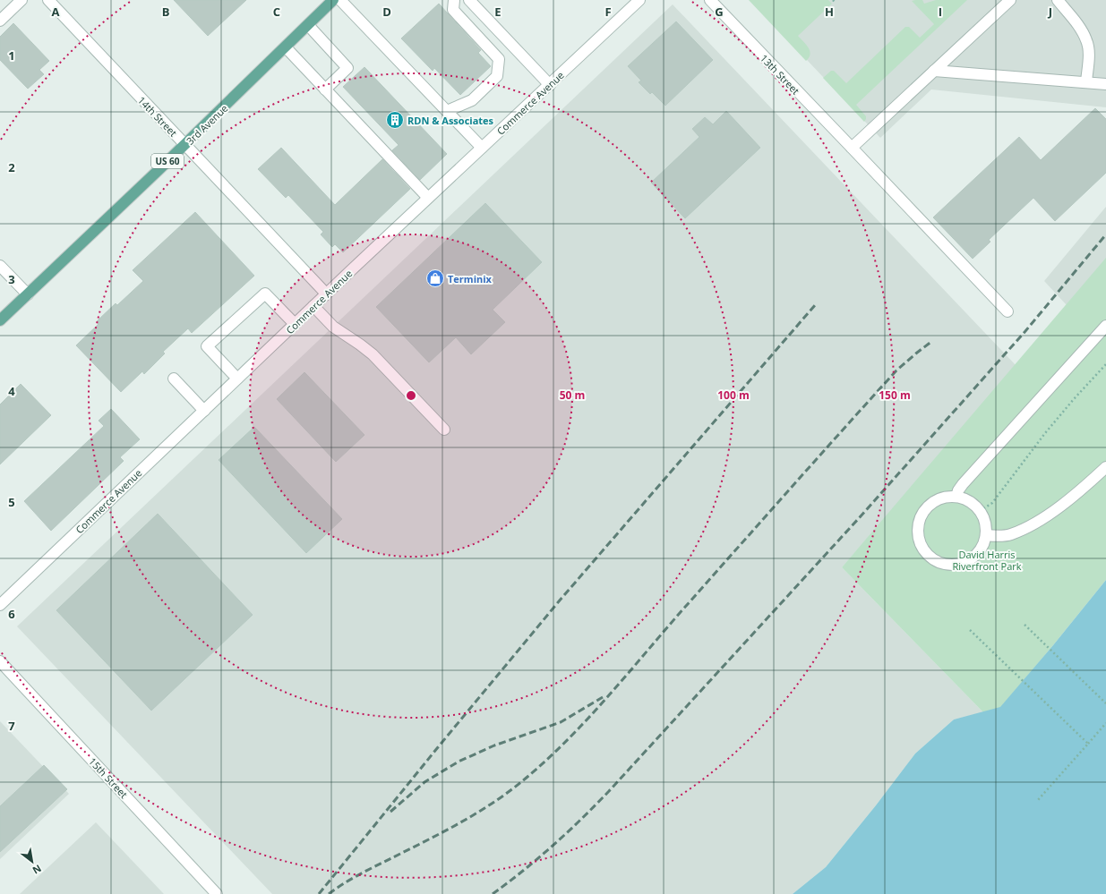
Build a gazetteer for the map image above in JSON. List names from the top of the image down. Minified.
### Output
{"streets":{"main road":["3rd Avenue","US 60"],"street":["13th Street","Commerce Avenue","14th Street","15th Street"]},"crossings":[["Commerce Avenue","14th Street"],["14th Street","3rd Avenue"]],"parks":["David Harris Riverfront Park"],"places":{"building":["RDN & Associates"],"shop":["Terminix"]},"north":"bottom right","grid":{"columns":["A","B","C","D","E","F","G","H","I","J"],"rows":["1","2","3","4","5","6","7"]},"rings":["50 m","100 m","150 m"]}
